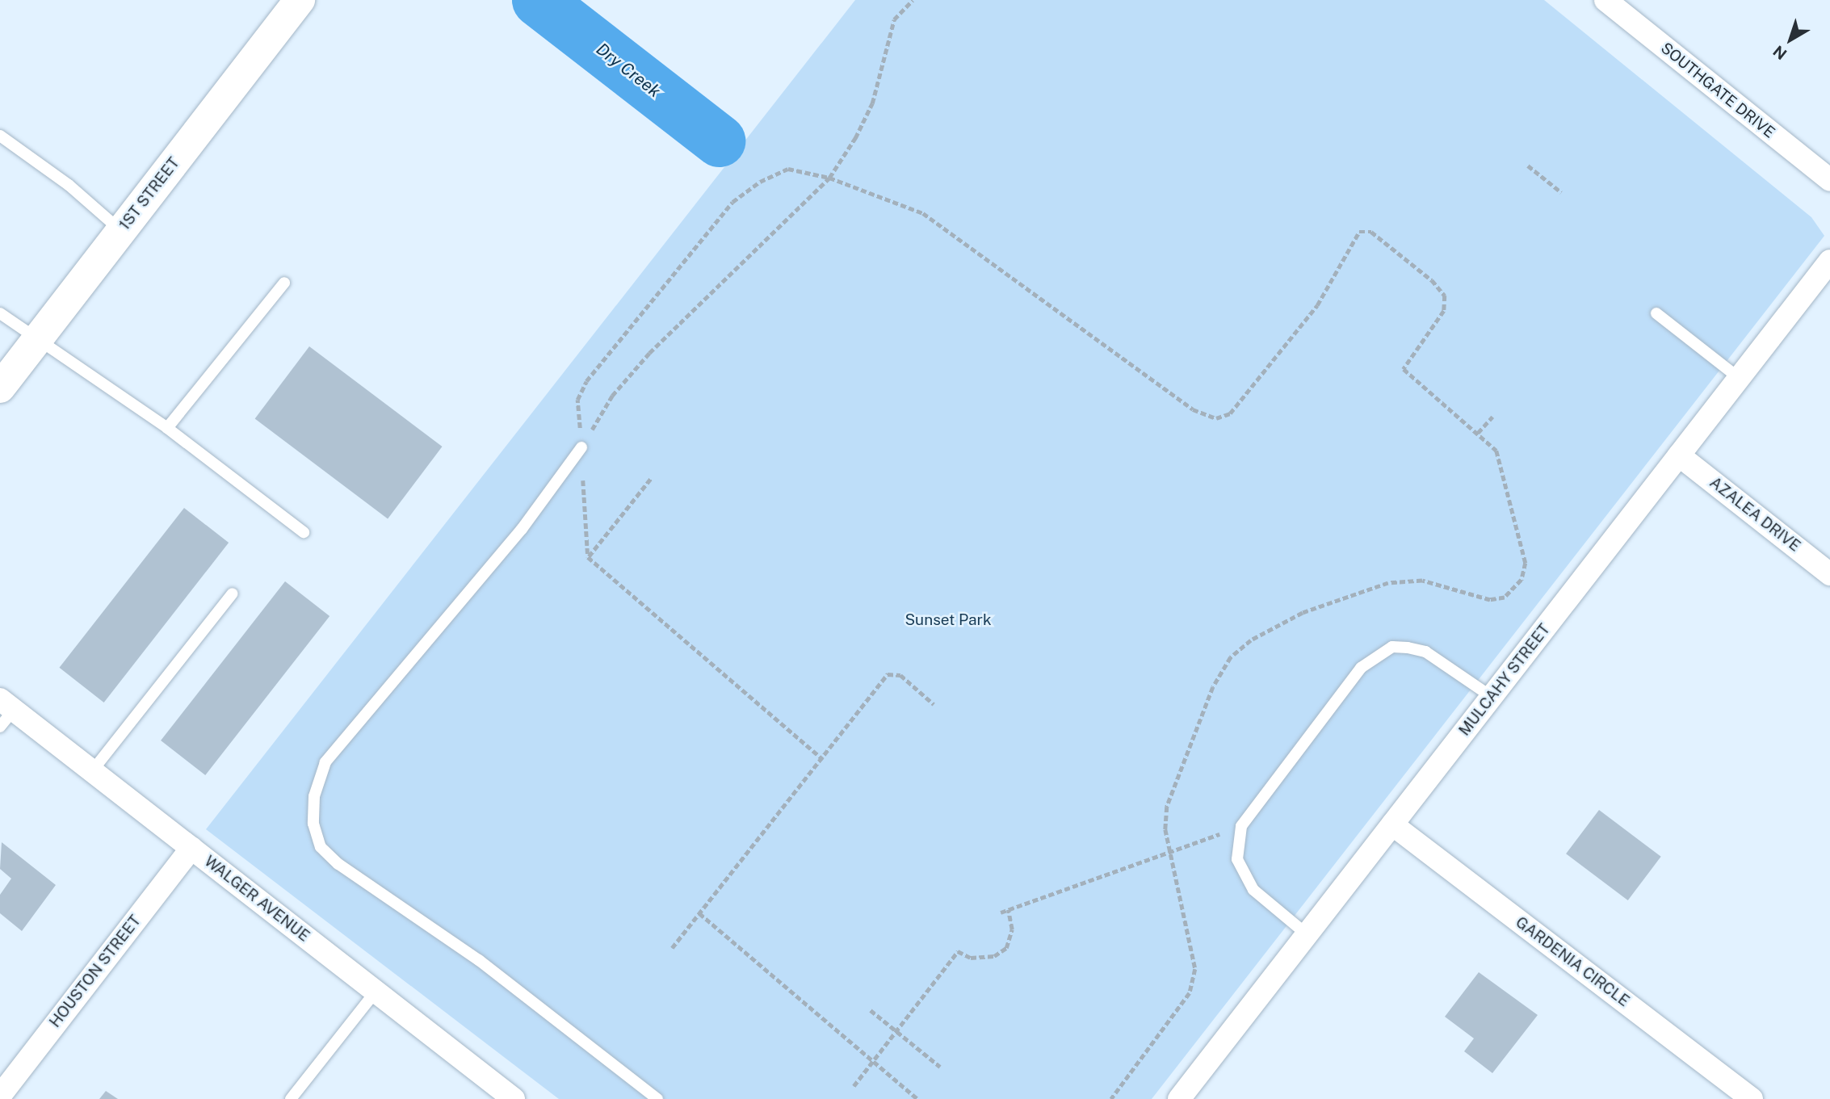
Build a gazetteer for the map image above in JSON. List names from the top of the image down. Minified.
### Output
{"streets":{"main road":["1ST STREET"],"street":["SOUTHGATE DRIVE","AZALEA DRIVE","MULCAHY STREET","WALGER AVENUE","GARDENIA CIRCLE","HOUSTON STREET"]},"crossings":[["AZALEA DRIVE","MULCAHY STREET"],["MULCAHY STREET","GARDENIA CIRCLE"],["WALGER AVENUE","HOUSTON STREET"]],"water":["Dry Creek"],"parks":["Sunset Park"],"north":"bottom left"}
